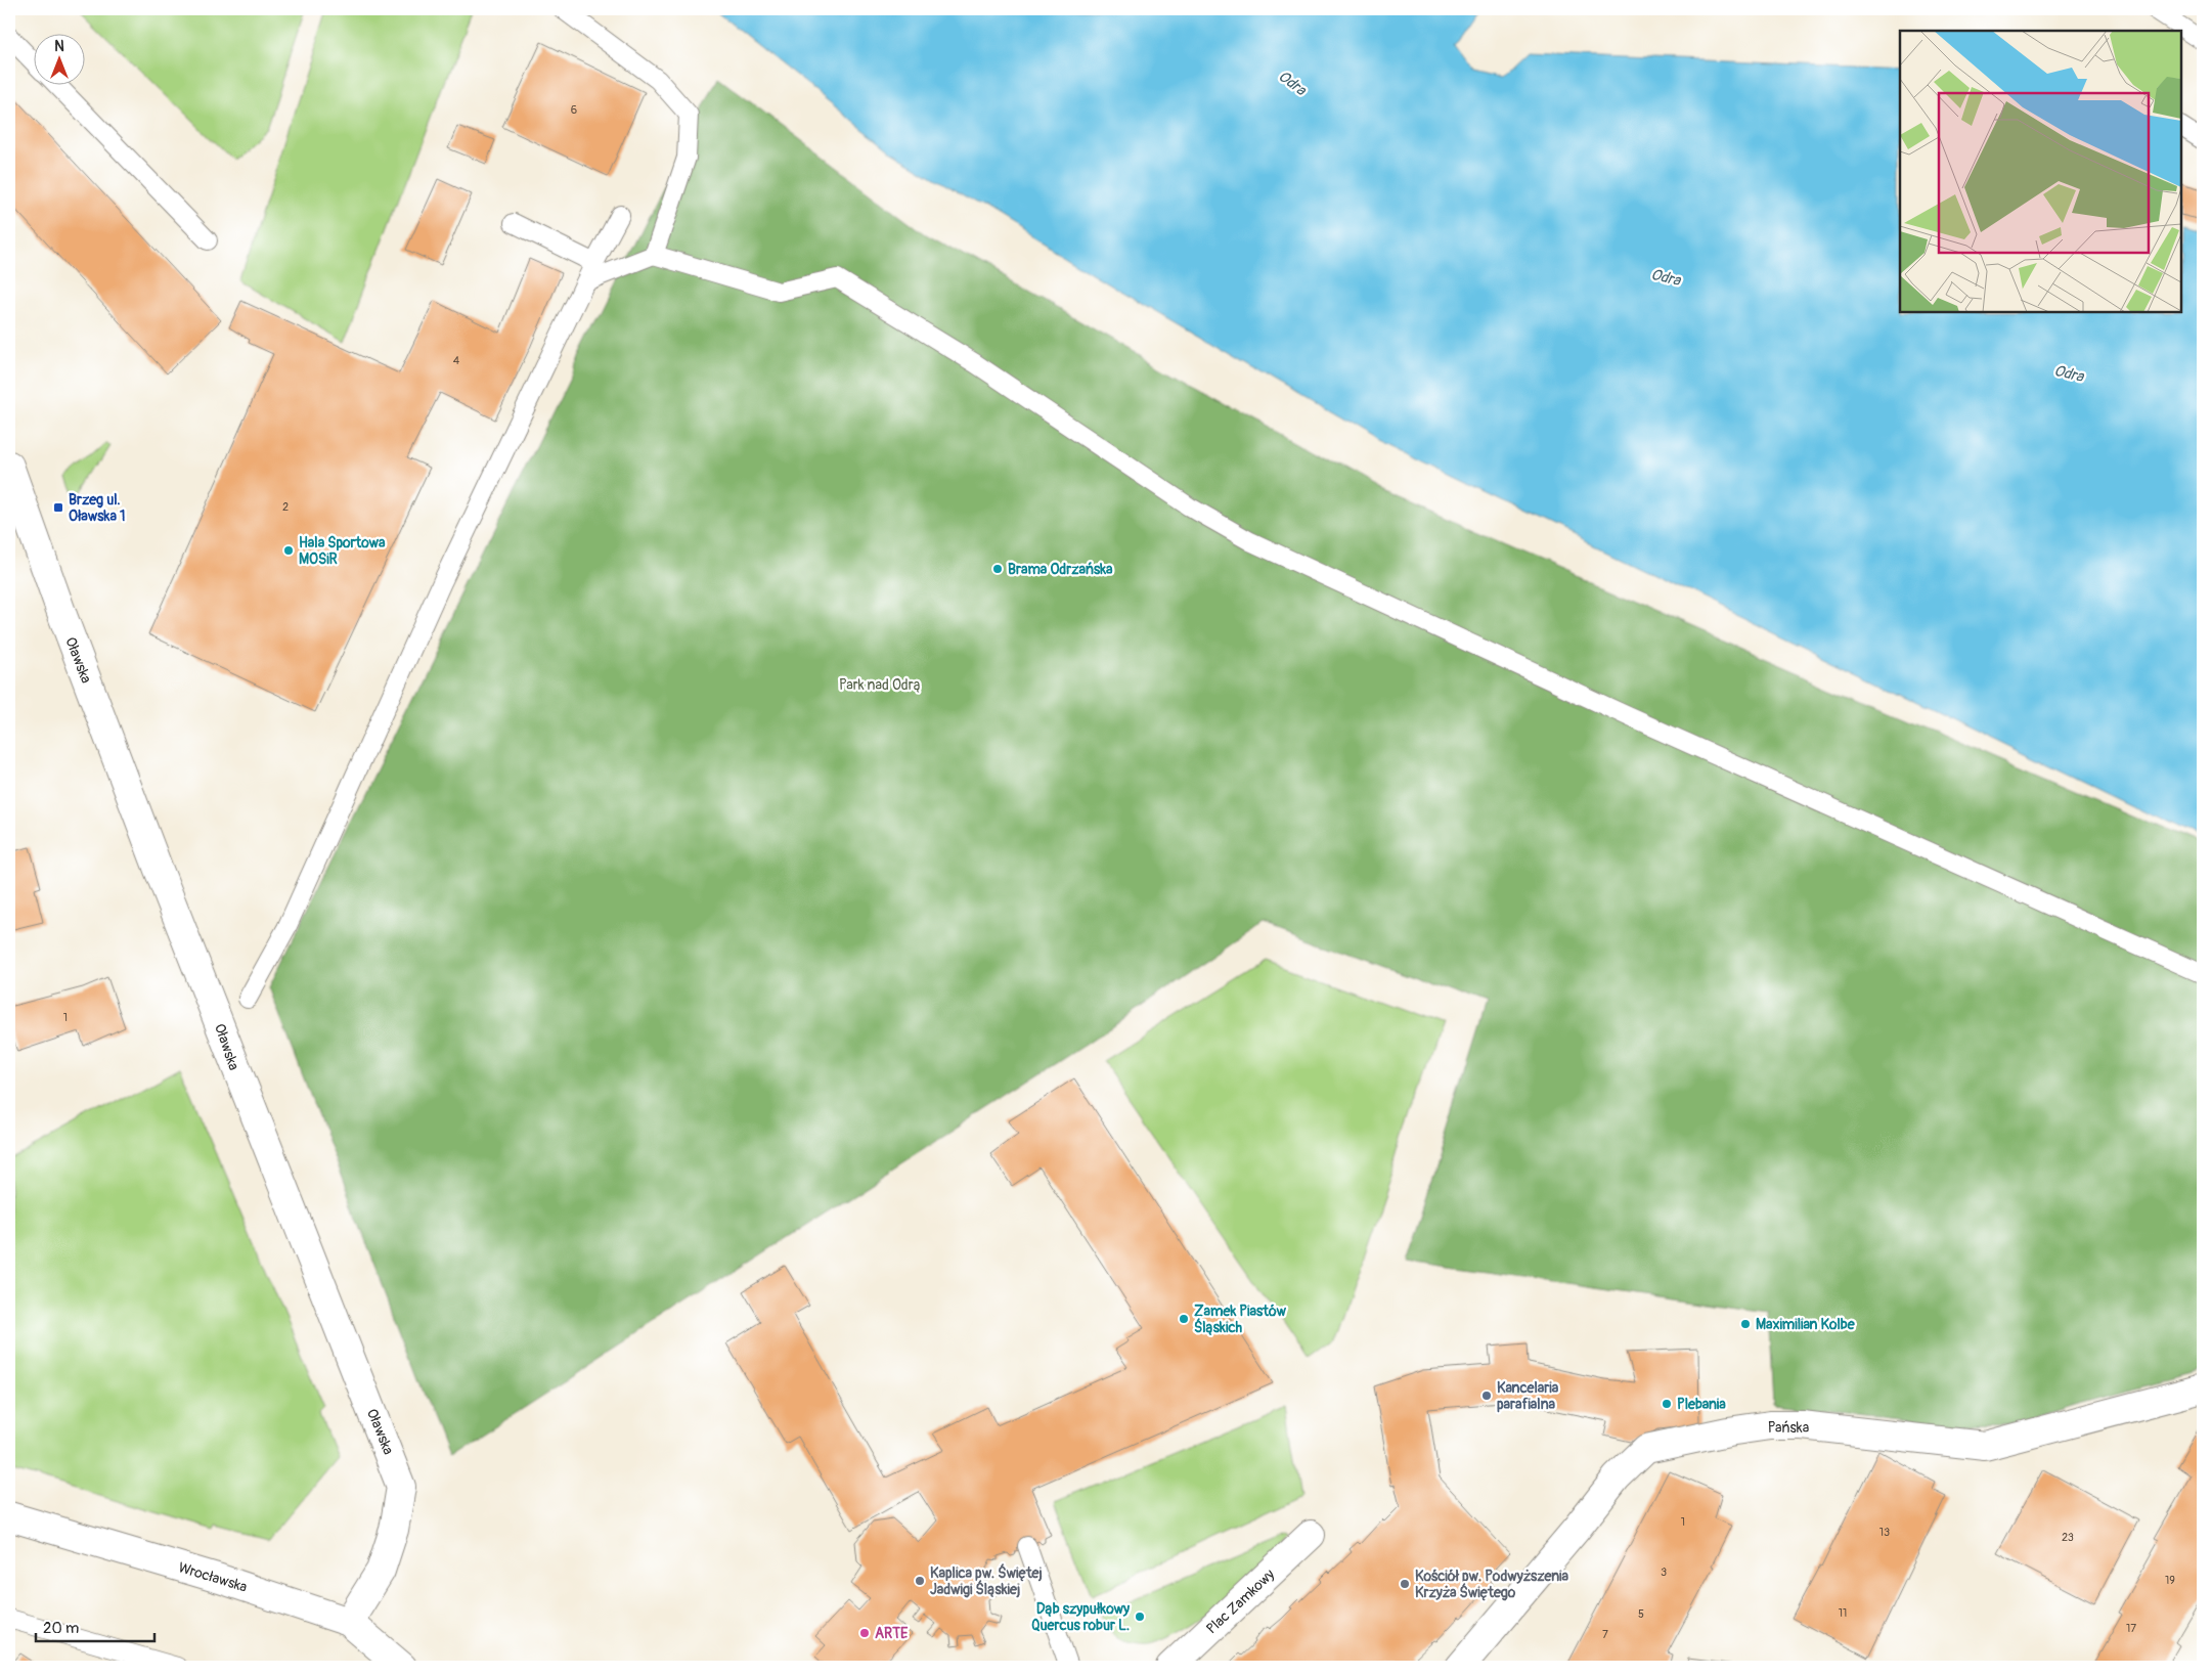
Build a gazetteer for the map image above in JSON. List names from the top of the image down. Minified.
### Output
{"streets":{"street":["Oławska","Pańska","Wrocławska","Plac Zamkowy"]},"crossings":[["Oławska","Wrocławska"]],"water":["Odra"],"parks":["Park nad Odrą"],"places":{"transit":["Brzeg ul. Oławska 1"],"other":["Hala Sportowa MOSiR","Brama Odrzańska","Zamek Piastów Śląskich","Maximilian Kolbe","Kancelaria parafialna","Plebania","Kaplica pw. Świętej Jadwigi Śląskiej","Kościół pw. Podwyższenia Krzyża Świętego","Dąb szypułkowy Quercus robur L.","ARTE"]},"house_numbers":["6","4","2","1","1","13","23","3","19","11","5","17","7"],"scale_bar":"20 m","north":"top"}
